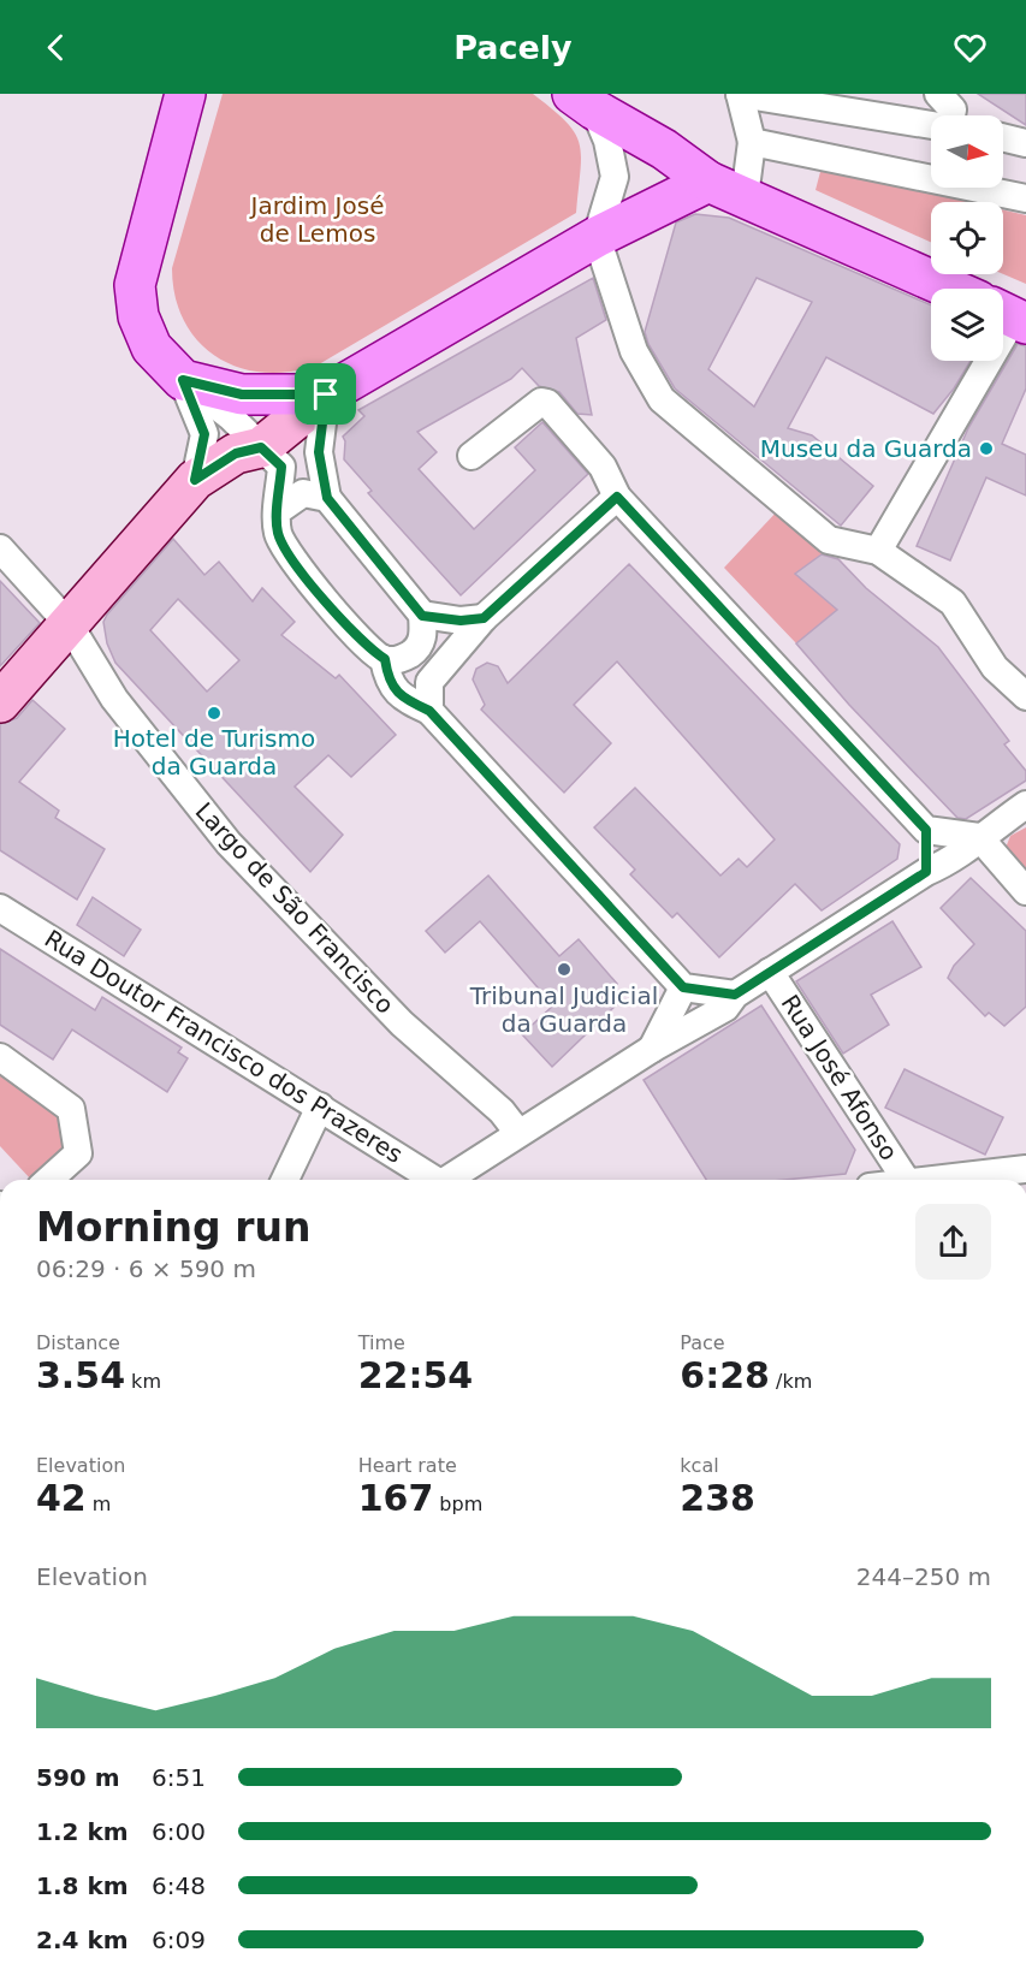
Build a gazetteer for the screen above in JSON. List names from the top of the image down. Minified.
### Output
{"streets":{"street":["Largo de São Francisco","Rua Doutor Francisco dos Prazeres","Rua José Afonso"]},"parks":["Jardim José de Lemos"],"places":["Museu da Guarda","Hotel de Turismo da Guarda","Tribunal Judicial da Guarda"],"north":"right","page":{"header":"Pacely","heading":["Morning run","06:29 · 6 × 590 m"],"stats":[["Distance","3.54 km"],["Time","22:54"],["Pace","6:28 /km"],["Elevation","42 m"],["Heart rate","167 bpm"],["kcal","238"]],"chart":["Elevation","244–250 m"],"list":[{"name":"590 m","note":"6:51"},{"name":"1.2 km","note":"6:00"},{"name":"1.8 km","note":"6:48"},{"name":"2.4 km","note":"6:09"}]}}
